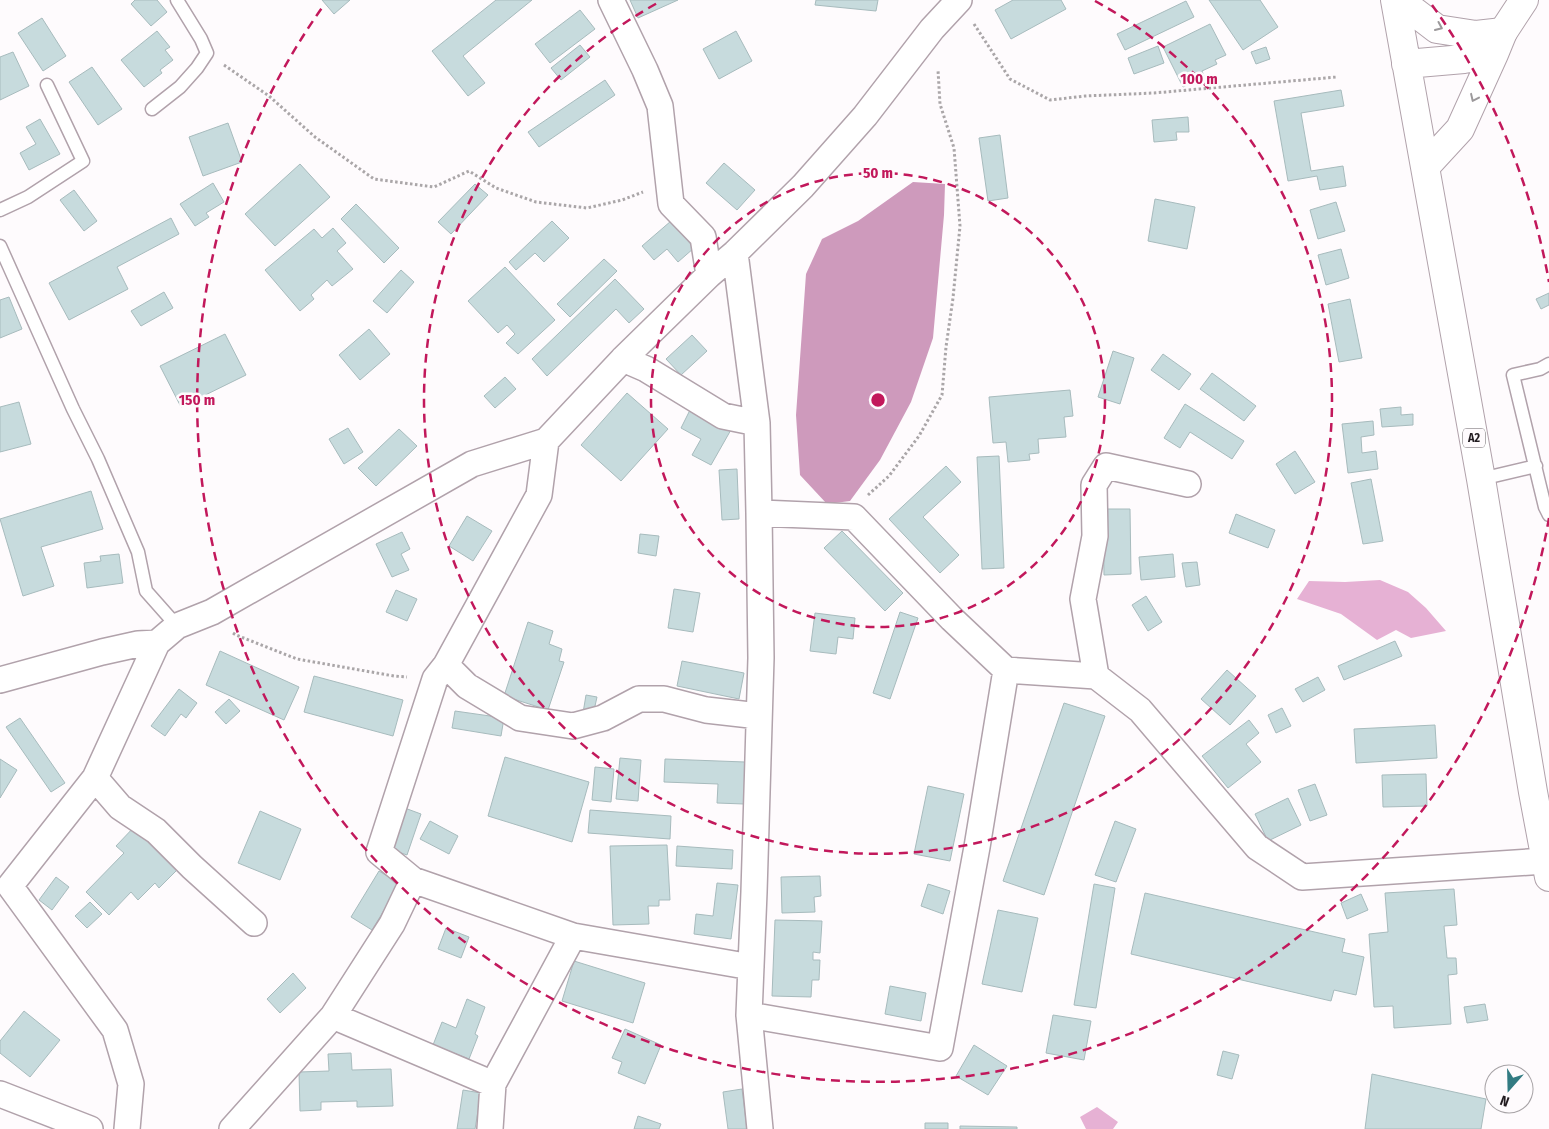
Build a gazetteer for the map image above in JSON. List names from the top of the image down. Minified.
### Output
{"streets":{"main road":["A2"]},"north":"bottom","rings":["100 m","50 m","150 m"]}
